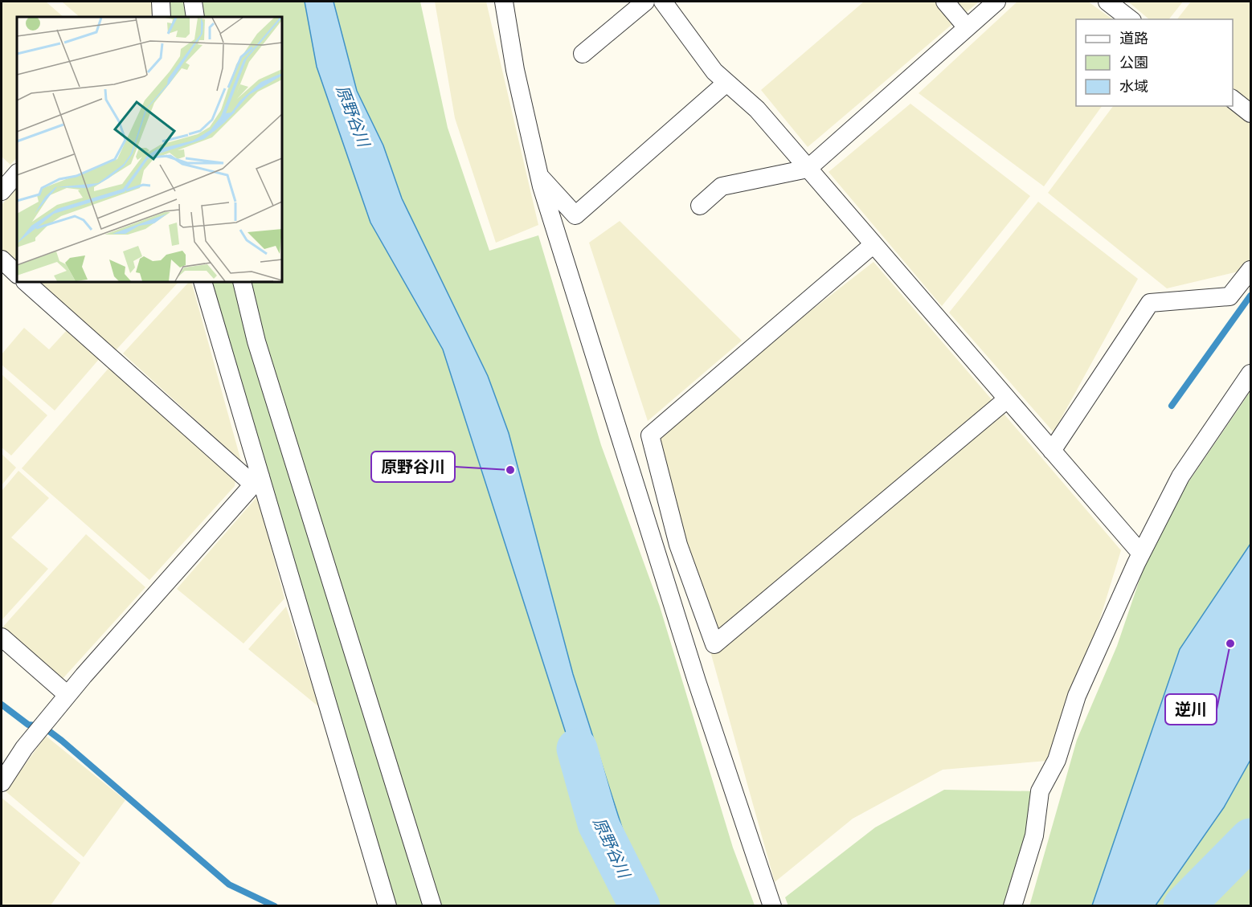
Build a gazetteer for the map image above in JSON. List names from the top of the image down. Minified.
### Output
{"water":["原野谷川"],"places":["原野谷川","逆川"],"legend":["道路","公園","水域"]}
